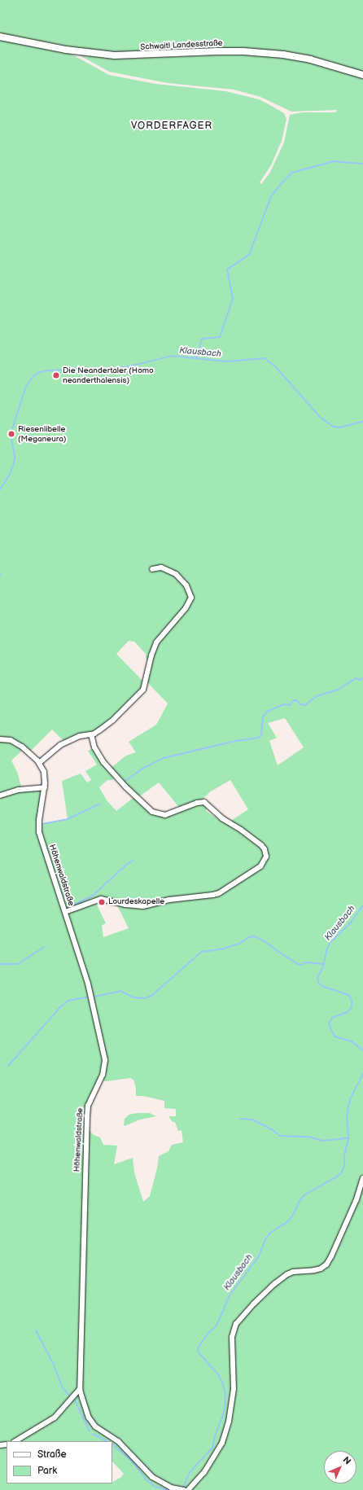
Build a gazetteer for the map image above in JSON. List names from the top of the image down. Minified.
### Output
{"streets":{"street":["Schwaitl Landesstraße","Höhenwaldstraße"]},"districts":["VORDERFAGER"],"water":["Klausbach"],"places":["Die Neandertaler (Homo neanderthalensis)","Riesenlibelle (Meganeura)","Lourdeskapelle"],"legend":["Straße","Park"],"north":"top right"}
